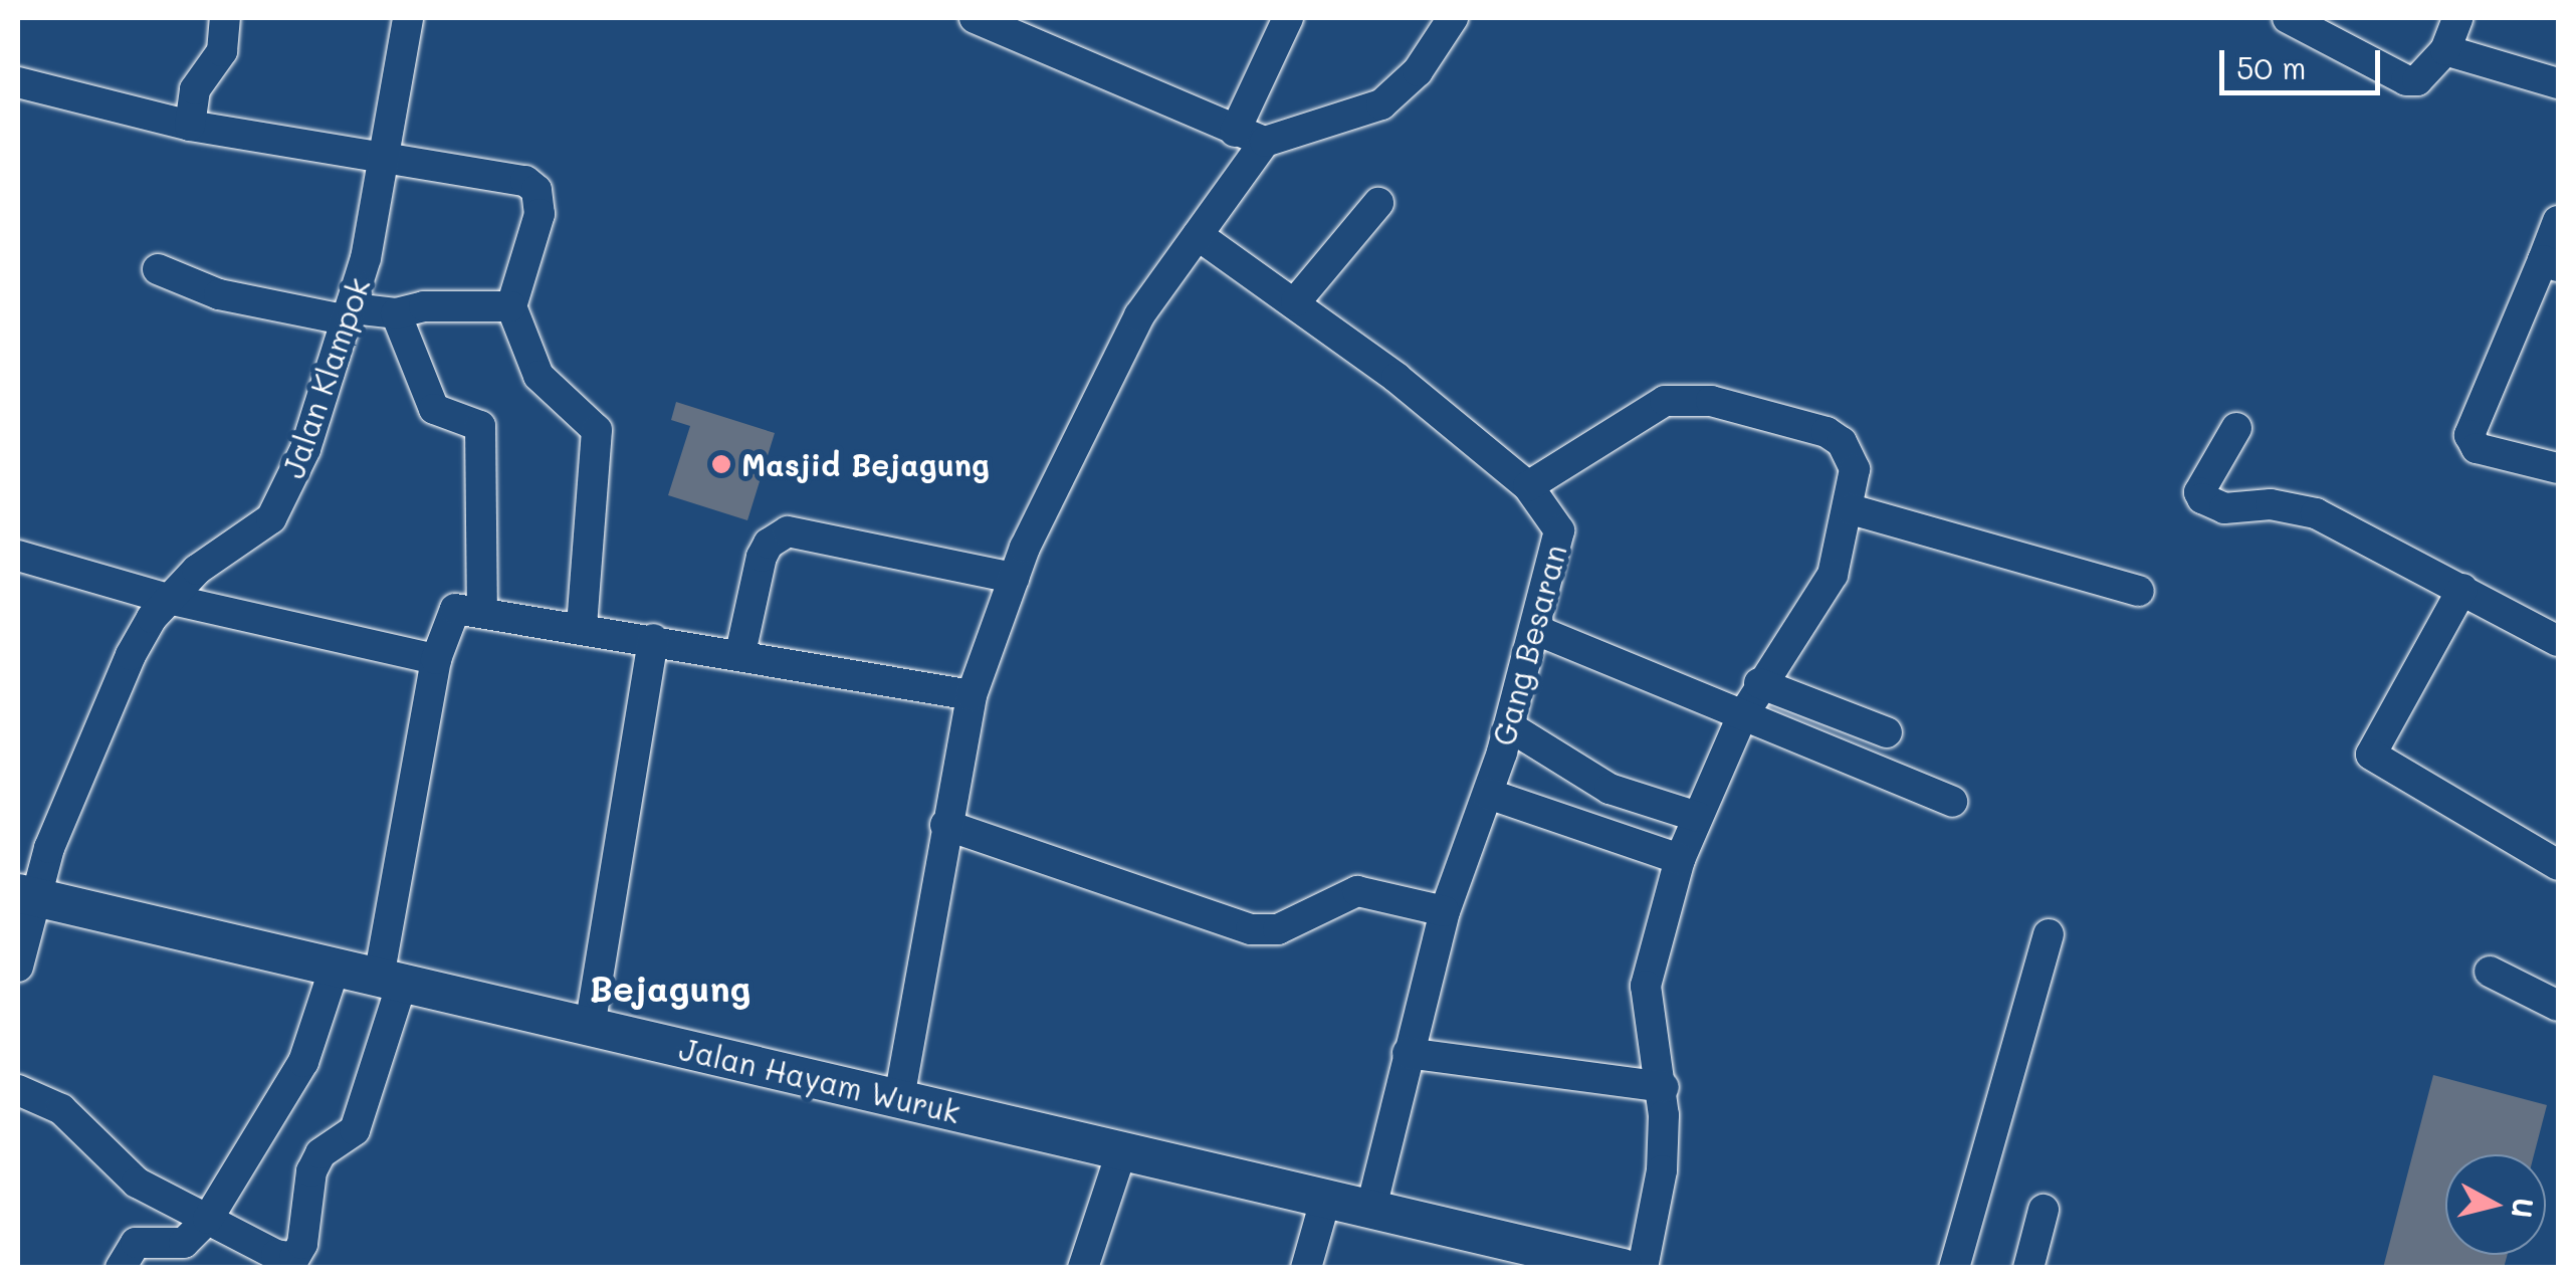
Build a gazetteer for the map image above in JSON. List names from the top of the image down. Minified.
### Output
{"streets":{"main road":["Jalan Hayam Wuruk"],"street":["Jalan Klampok","Gang Besaran"]},"crossings":[["Jalan Klampok","Jalan Hayam Wuruk"],["Gang Besaran","Jalan Hayam Wuruk"]],"districts":["Bejagung"],"places":["Masjid Bejagung"],"scale_bar":"50 m","north":"right"}
